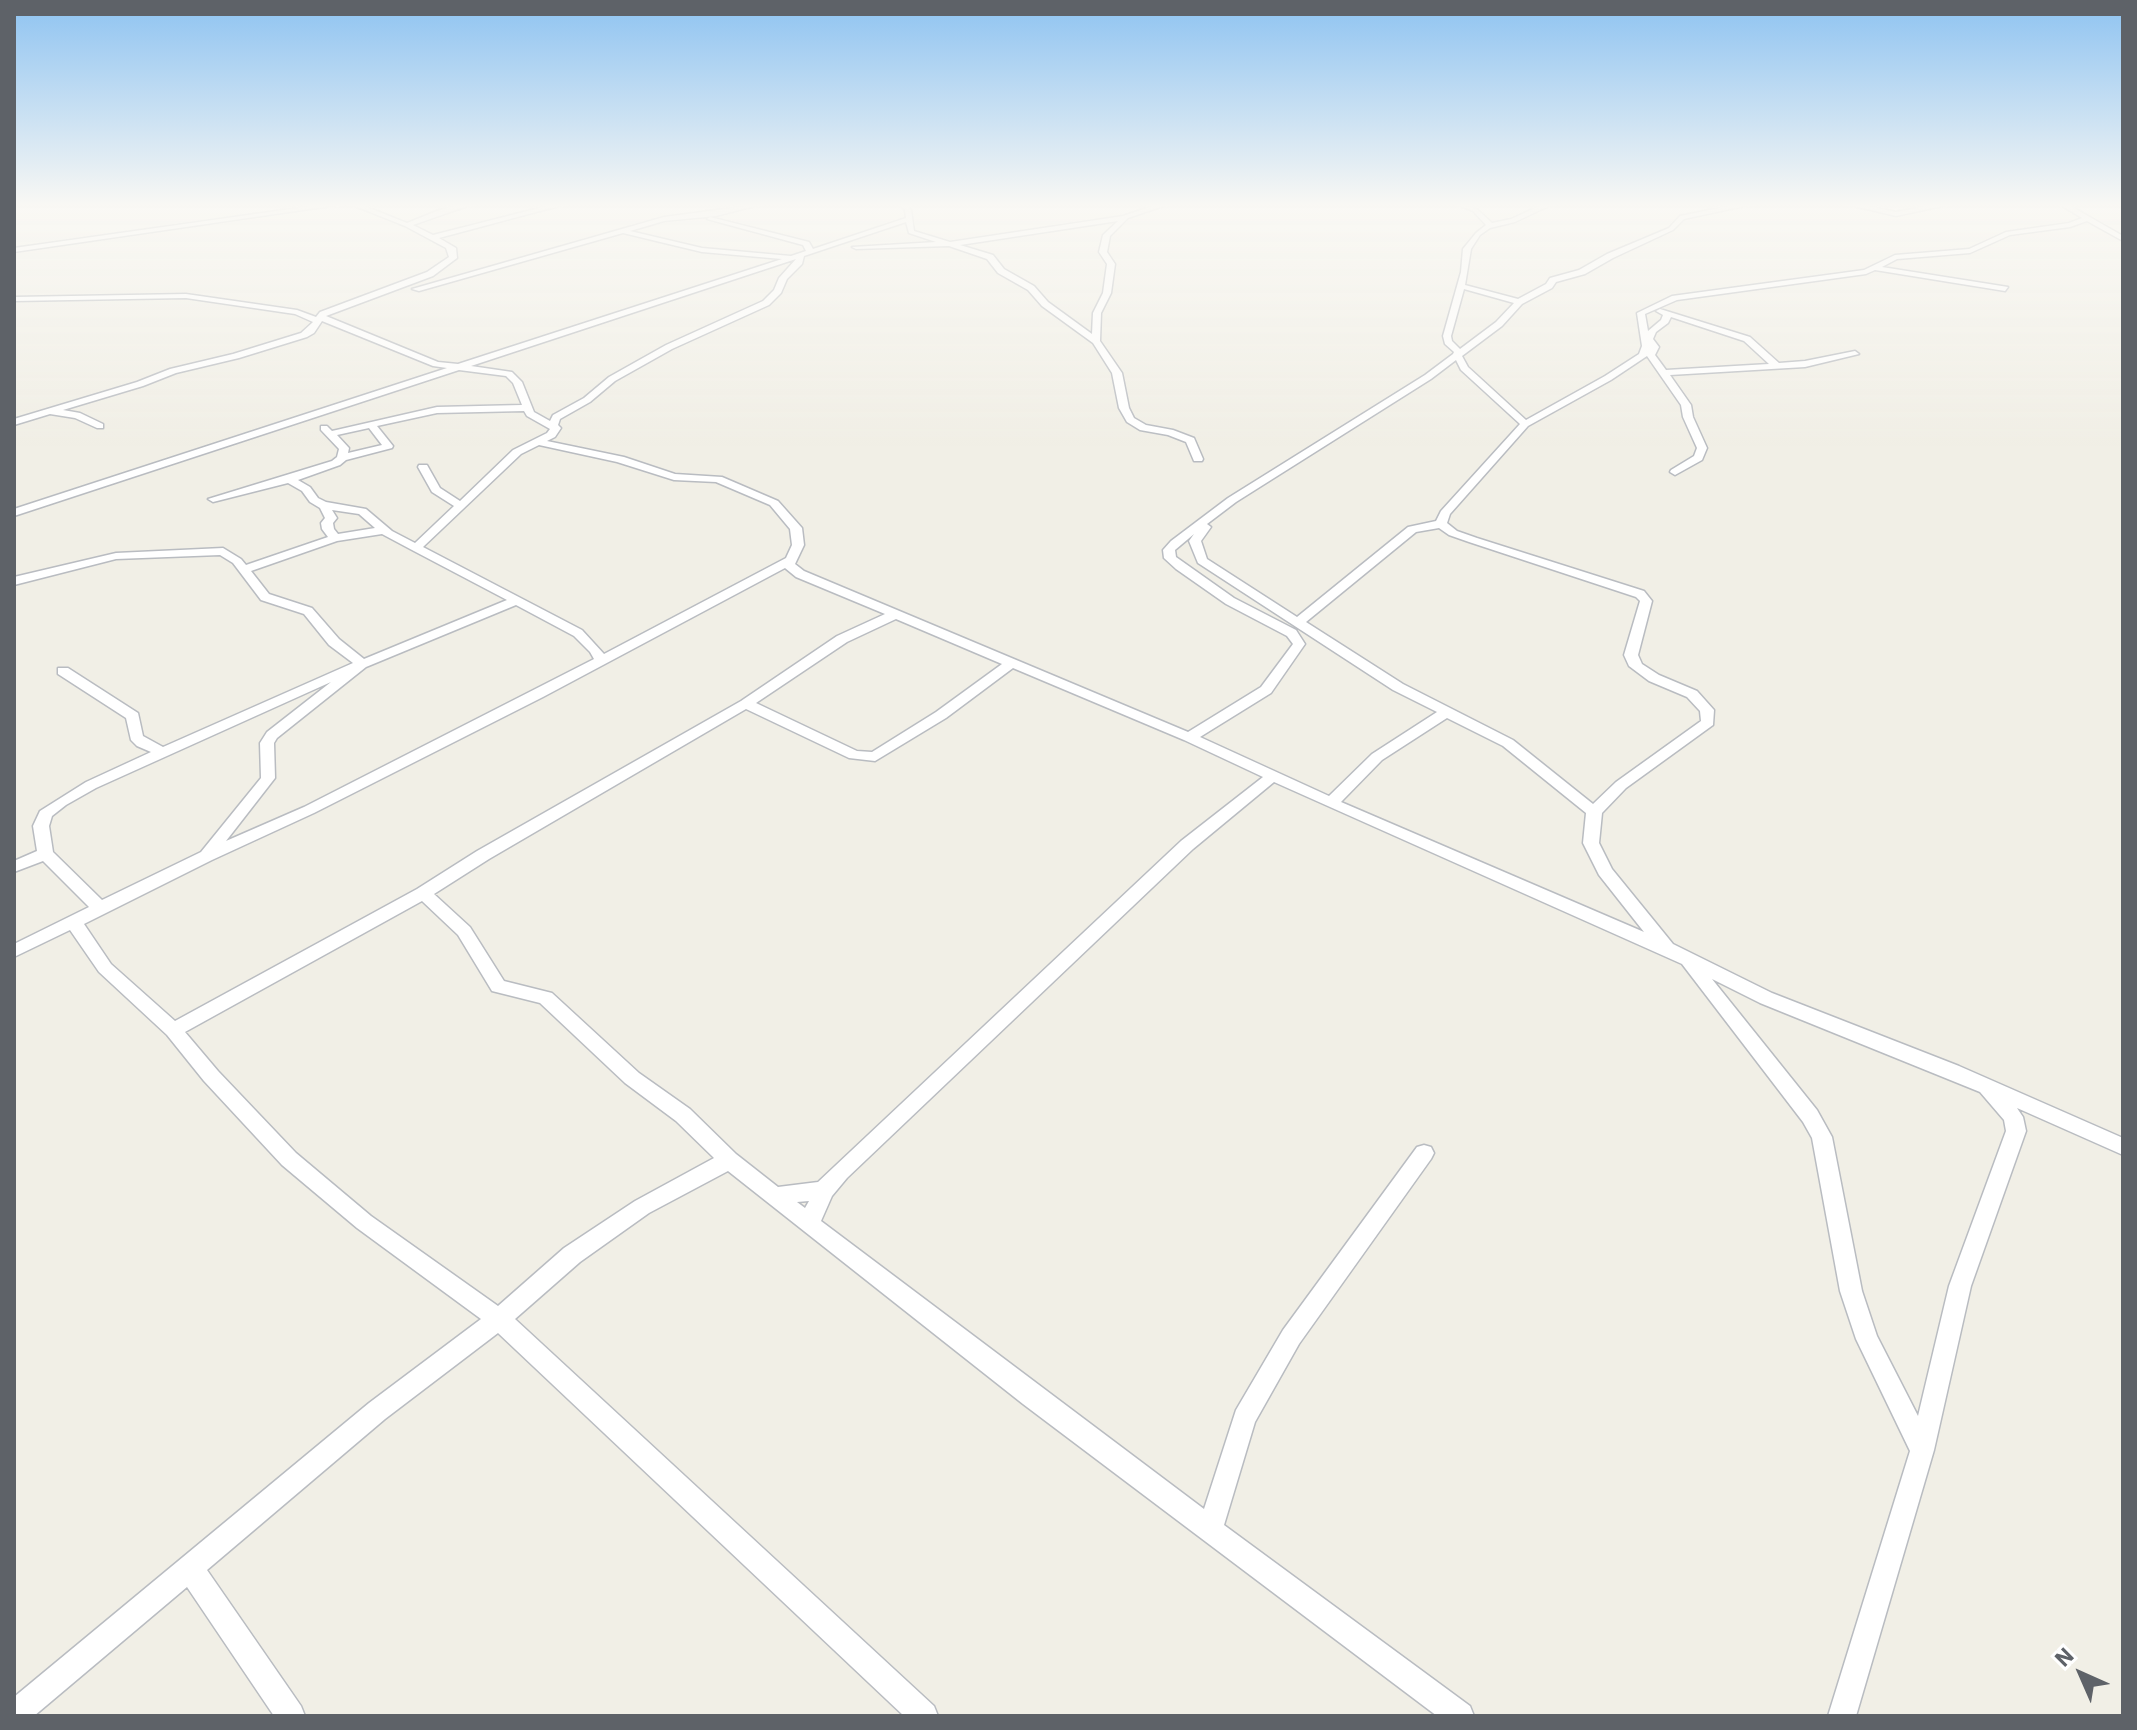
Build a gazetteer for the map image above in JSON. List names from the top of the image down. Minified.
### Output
{"north":"top left"}
